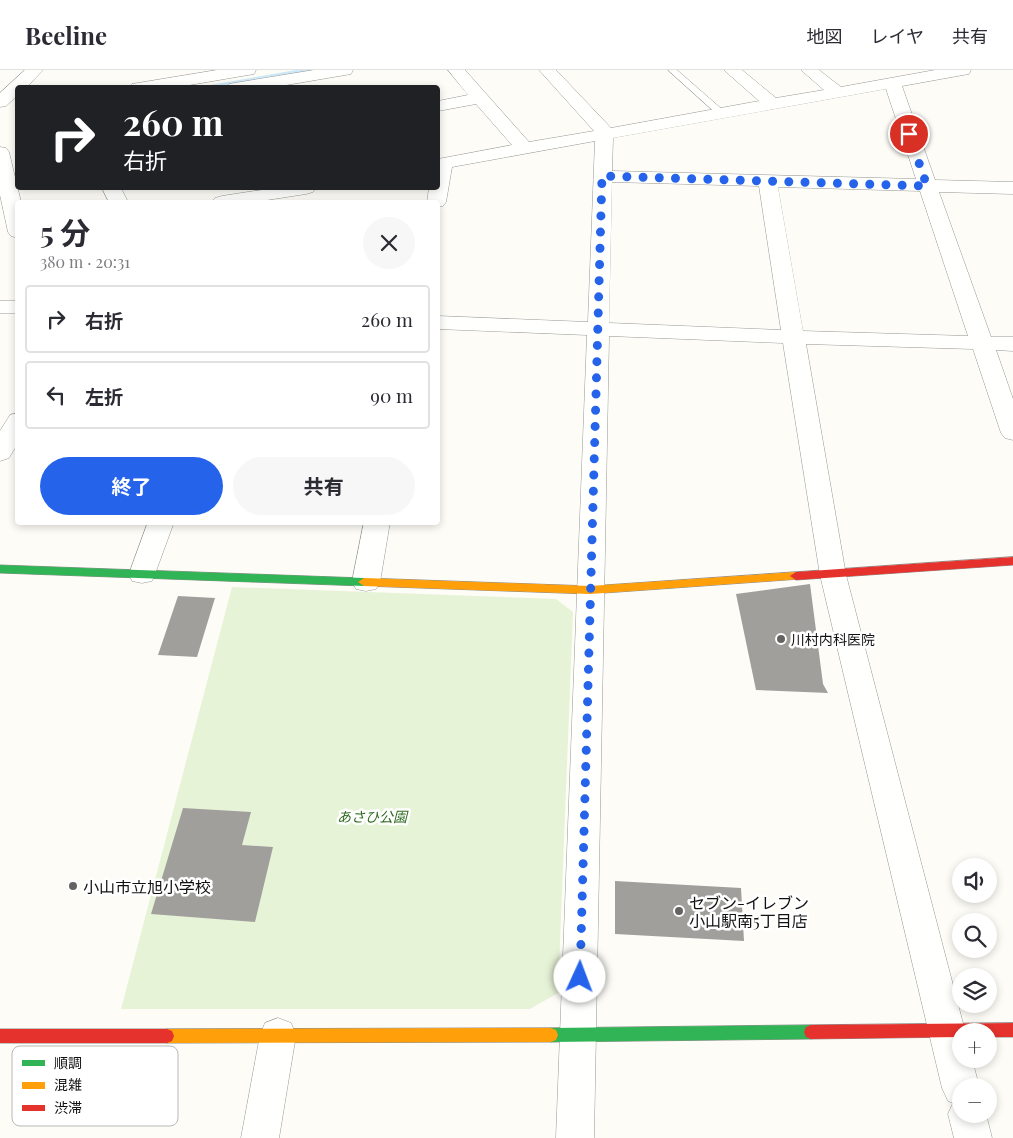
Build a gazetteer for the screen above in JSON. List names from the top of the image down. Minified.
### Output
{"parks":["あさひ公園"],"places":["川村内科医院","小山市立旭小学校","セブン-イレブン 小山駅南5丁目店"],"legend":["順調","混雑","渋滞"],"page":{"header":"Beeline","nav":["地図","レイヤ","共有"],"turn":["260 m","右折"],"heading":["5 分","380 m · 20:31"],"list":[{"name":"右折","value":"260 m"},{"name":"左折","value":"90 m"}],"buttons":["終了","共有"],"map_buttons":["+","−"]}}
